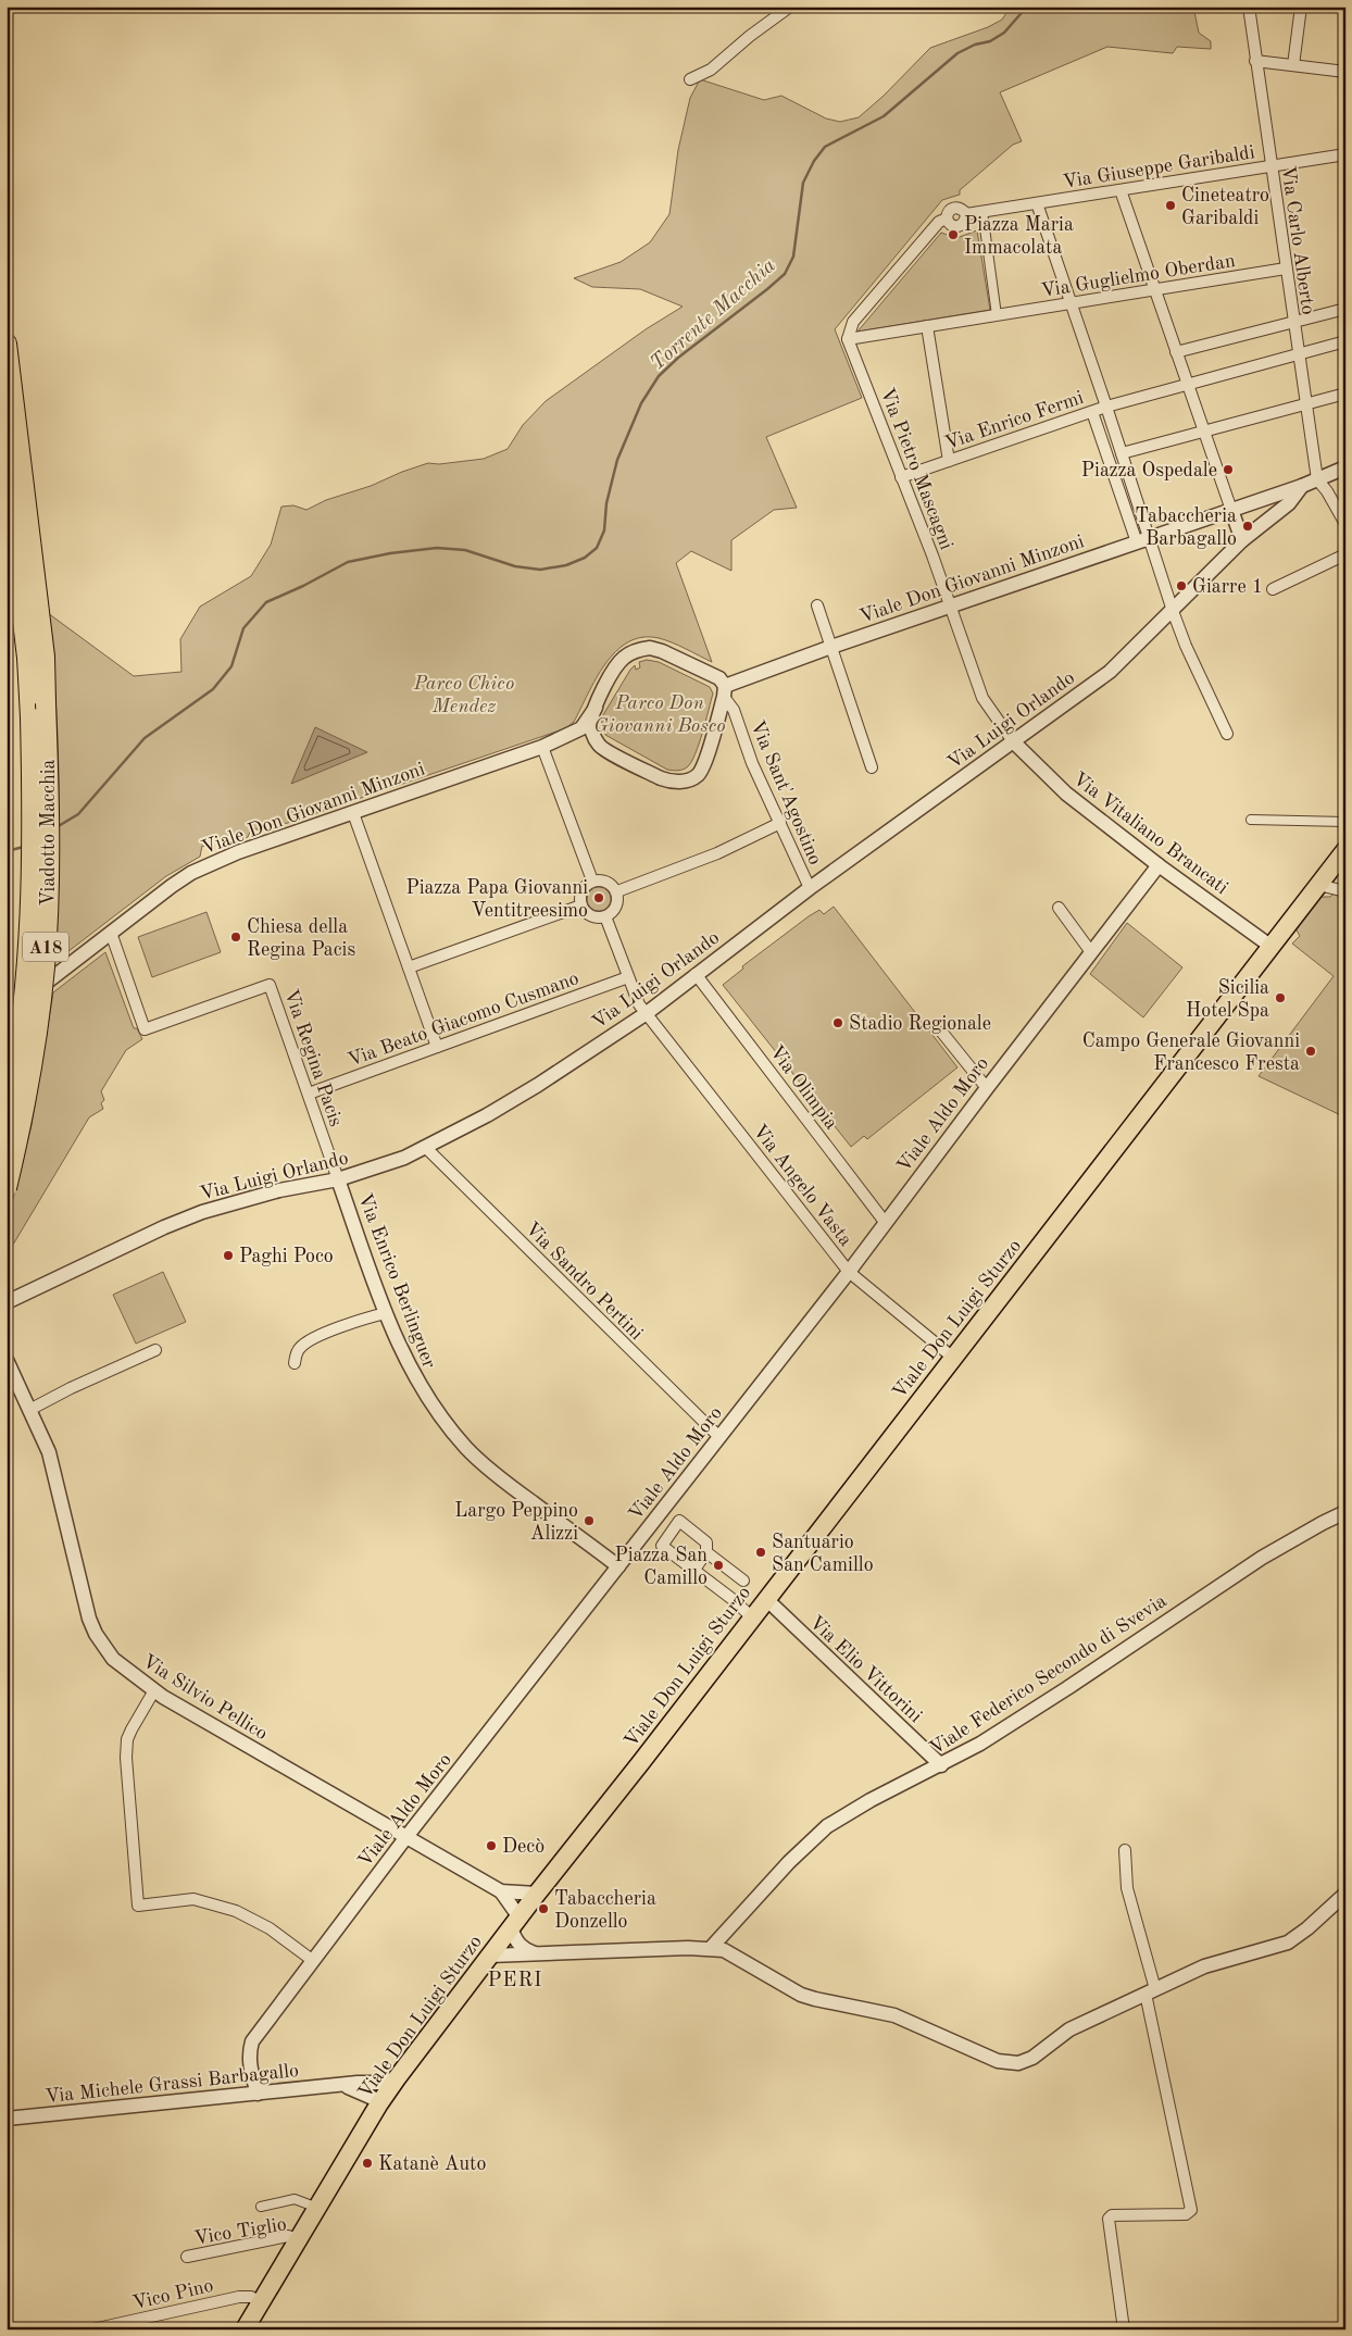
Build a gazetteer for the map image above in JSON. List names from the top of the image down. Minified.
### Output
{"streets":{"highway":["Viadotto Macchia","A18"],"main road":["Viale Don Luigi Sturzo"],"street":["Via Giuseppe Garibaldi","Via Carlo Alberto","Via Guglielmo Oberdan","Via Enrico Fermi","Via Pietro Mascagni","Viale Don Giovanni Minzoni","Via Luigi Orlando","Via Sant'Agostino","Via Vitaliano Brancati","Via Beato Giacomo Cusmano","Via Regina Pacis","Via Olimpia","Viale Aldo Moro","Via Angelo Vasta","Via Enrico Berlinguer","Via Sandro Pertini","Via Elio Vittorini","Viale Federico Secondo di Svevia","Via Silvio Pellico","Via Michele Grassi Barbagallo","Vico Tiglio","Vico Pino"]},"crossings":[["Via Giuseppe Garibaldi","Via Carlo Alberto"],["Via Giuseppe Garibaldi","Via Guglielmo Oberdan"],["Via Giuseppe Garibaldi","Via Pietro Mascagni"],["Via Carlo Alberto","Via Guglielmo Oberdan"],["Via Carlo Alberto","Via Enrico Fermi"],["Via Carlo Alberto","Viale Don Giovanni Minzoni"],["Via Guglielmo Oberdan","Via Pietro Mascagni"],["Via Enrico Fermi","Via Pietro Mascagni"],["Via Pietro Mascagni","Viale Don Giovanni Minzoni"],["Via Pietro Mascagni","Via Luigi Orlando"],["Via Pietro Mascagni","Via Vitaliano Brancati"],["Viale Don Giovanni Minzoni","Via Luigi Orlando"],["Viale Don Giovanni Minzoni","Via Sant'Agostino"],["Viale Don Giovanni Minzoni","Via Regina Pacis"],["Via Luigi Orlando","Via Sant'Agostino"],["Via Luigi Orlando","Via Vitaliano Brancati"],["Via Luigi Orlando","Via Regina Pacis"],["Via Luigi Orlando","Via Olimpia"],["Via Luigi Orlando","Via Angelo Vasta"],["Via Luigi Orlando","Via Enrico Berlinguer"],["Via Luigi Orlando","Via Sandro Pertini"],["Via Vitaliano Brancati","Viale Aldo Moro"],["Via Vitaliano Brancati","Viale Don Luigi Sturzo"],["Via Beato Giacomo Cusmano","Via Regina Pacis"],["Via Beato Giacomo Cusmano","Via Angelo Vasta"],["Via Regina Pacis","Via Enrico Berlinguer"],["Via Olimpia","Viale Aldo Moro"],["Viale Aldo Moro","Via Angelo Vasta"],["Viale Aldo Moro","Via Enrico Berlinguer"],["Viale Aldo Moro","Via Sandro Pertini"],["Viale Aldo Moro","Via Silvio Pellico"],["Viale Aldo Moro","Via Michele Grassi Barbagallo"],["Via Angelo Vasta","Viale Don Luigi Sturzo"],["Viale Don Luigi Sturzo","Via Elio Vittorini"],["Viale Don Luigi Sturzo","Via Michele Grassi Barbagallo"],["Viale Don Luigi Sturzo","Vico Tiglio"],["Viale Don Luigi Sturzo","Vico Pino"],["Via Elio Vittorini","Viale Federico Secondo di Svevia"]],"districts":["PERI"],"water":["Torrente Macchia"],"parks":["Parco Chico Mendez","Parco Don Giovanni Bosco"],"places":["Cineteatro Garibaldi","Piazza Maria Immacolata","Piazza Ospedale","Tabaccheria Barbagallo","Giarre 1","Piazza Papa Giovanni Ventitreesimo","Chiesa della Regina Pacis","Sicilia Hotel Spa","Stadio Regionale","Campo Generale Giovanni Francesco Fresta","Paghi Poco","Largo Peppino Alizzi","Santuario San Camillo","Piazza San Camillo","Decò","Tabaccheria Donzello","Katanè Auto"]}
